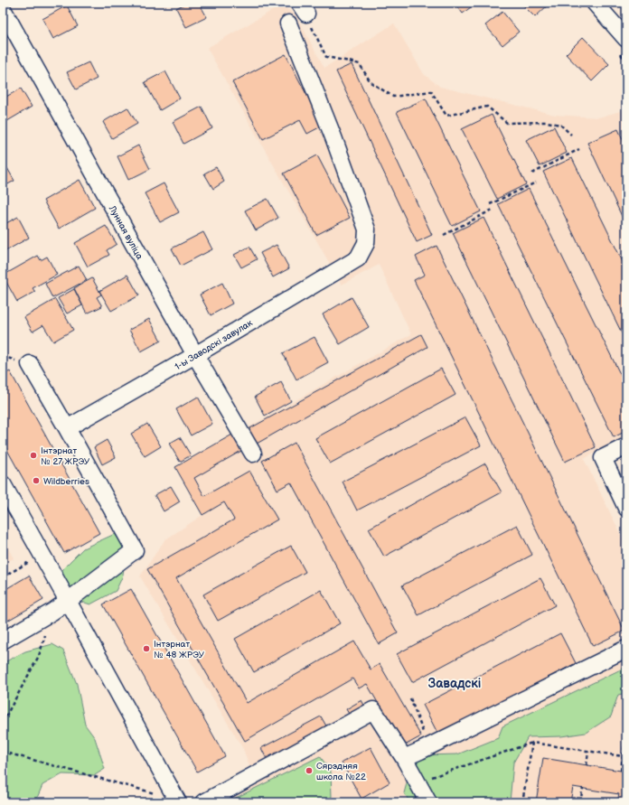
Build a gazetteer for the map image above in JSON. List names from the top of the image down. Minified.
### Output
{"streets":{"street":["Лунная вуліца","1-ы Заводскі завулак"]},"crossings":[["Лунная вуліца","1-ы Заводскі завулак"]],"districts":["Завадскі"],"places":["Інтэрнат № 27 ЖРЭУ","Wildberries","Інтэрнат № 48 ЖРЭУ","Сярэдняя школа №22"]}
